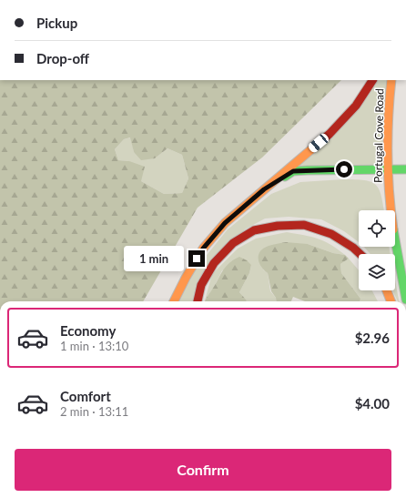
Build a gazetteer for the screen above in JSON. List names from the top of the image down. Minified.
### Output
{"streets":{"main road":["Portugal Cove Road"]},"page":{"banner":["Pickup","Drop-off"],"bubble":"1 min","list":[{"name":"Economy","note":"1 min · 13:10","value":"$2.96"},{"name":"Comfort","note":"2 min · 13:11","value":"$4.00"}],"buttons":"Confirm"}}
